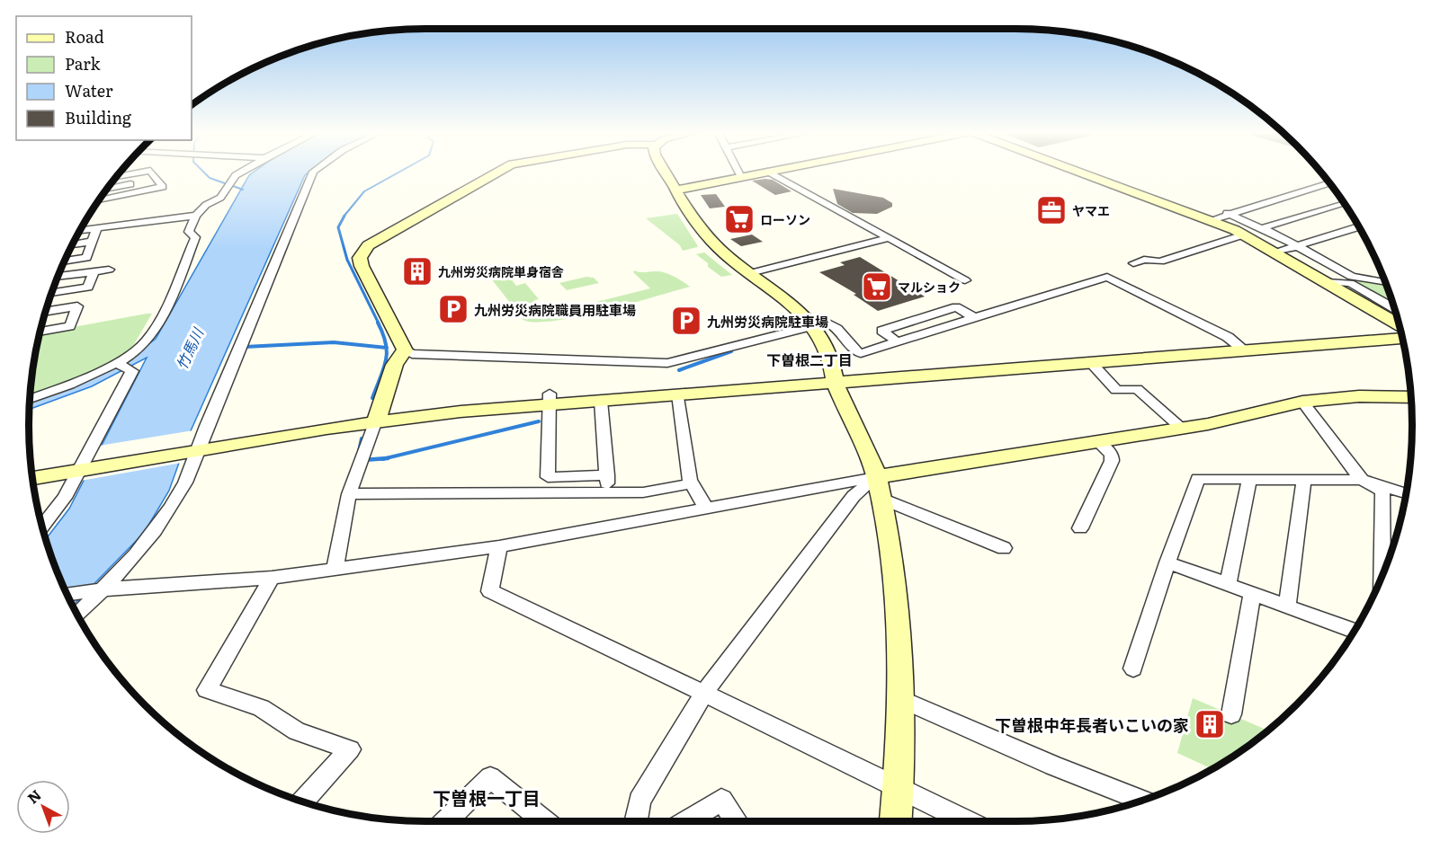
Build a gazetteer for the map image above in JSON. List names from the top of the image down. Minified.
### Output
{"districts":["下曽根二丁目","下曽根一丁目"],"water":["竹馬川"],"places":{"office":["ヤマエ"],"supermarket":["ローソン","マルショク"],"building":["九州労災病院単身宿舎","下曽根中年長者いこいの家"],"parking":["九州労災病院職員用駐車場","九州労災病院駐車場"]},"legend":["Road","Park","Water","Building"],"north":"top left"}
